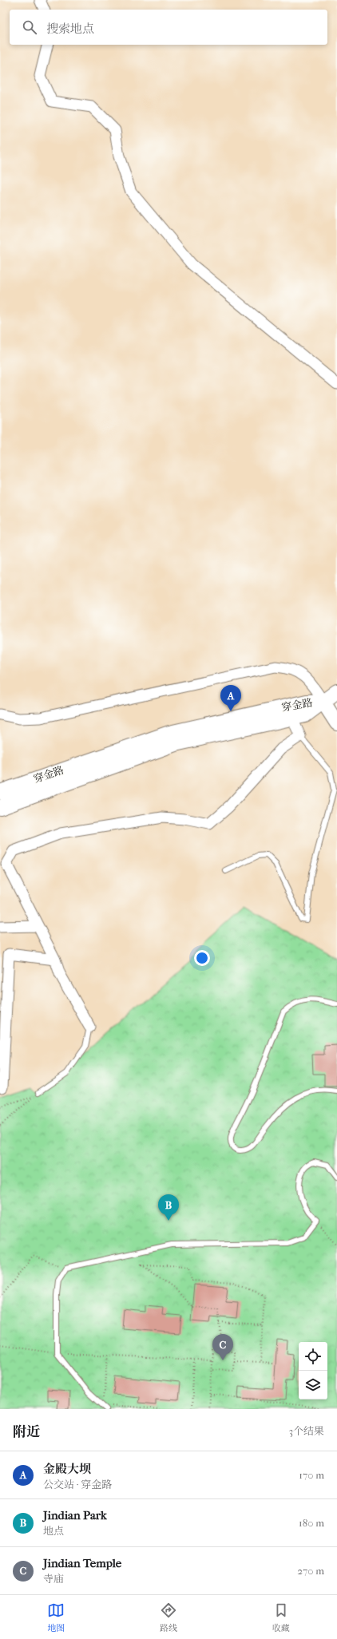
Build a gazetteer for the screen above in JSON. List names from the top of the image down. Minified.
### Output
{"streets":{"main road":["穿金路"]},"page":{"search":"搜索地点","pins":["A","B","C"],"heading":["附近","3个结果"],"list":[{"mark":"A","name":"金殿大坝","note":"公交站 · 穿金路","value":"170 m"},{"mark":"B","name":"Jindian Park","note":"地点","value":"180 m"},{"mark":"C","name":"Jindian Temple","note":"寺庙","value":"270 m"}],"nav":["地图","路线","收藏"]}}
